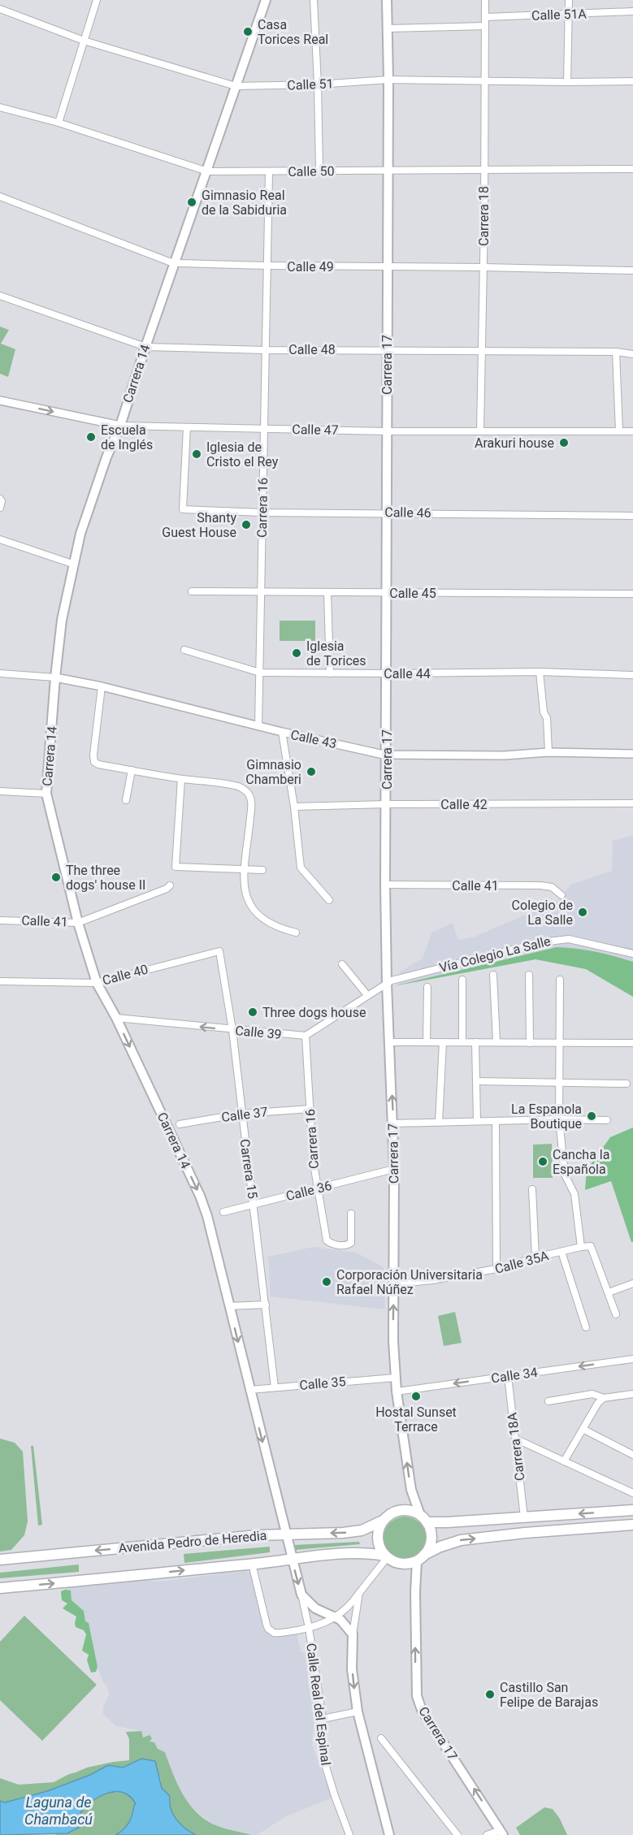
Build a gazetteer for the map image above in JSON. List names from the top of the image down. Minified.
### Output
{"streets":{"highway":["Avenida Pedro de Heredia"],"main road":["Carrera 17","Carrera 14","Calle Real del Espinal"],"street":["Calle 51A","Calle 51","Calle 50","Carrera 18","Calle 49","Calle 48","Calle 47","Carrera 16","Calle 46","Calle 45","Calle 44","Calle 43","Calle 42","Calle 41","Vía Colegio La Salle","Calle 40","Calle 39","Calle 37","Carrera 15","Calle 36","Calle 35A","Calle 34","Calle 35","Carrera 18A"]},"crossings":[["Calle 51A","Carrera 18"],["Calle 51","Carrera 18"],["Calle 51","Carrera 17"],["Calle 51","Carrera 14"],["Calle 50","Carrera 18"],["Calle 50","Carrera 17"],["Calle 50","Carrera 14"],["Calle 50","Carrera 16"],["Carrera 18","Calle 49"],["Carrera 18","Calle 48"],["Carrera 18","Calle 47"],["Calle 49","Carrera 17"],["Calle 49","Carrera 14"],["Calle 49","Carrera 16"],["Calle 48","Carrera 17"],["Calle 48","Carrera 14"],["Calle 48","Carrera 16"],["Carrera 17","Calle 47"],["Carrera 17","Calle 46"],["Carrera 17","Calle 45"],["Carrera 17","Calle 44"],["Carrera 17","Calle 43"],["Carrera 17","Calle 42"],["Carrera 17","Calle 41"],["Carrera 17","Vía Colegio La Salle"],["Carrera 17","Calle 36"],["Carrera 17","Calle 35A"],["Carrera 17","Calle 34"],["Carrera 17","Calle 35"],["Carrera 17","Avenida Pedro de Heredia"],["Carrera 17","Calle Real del Espinal"],["Carrera 14","Calle 47"],["Carrera 14","Calle 43"],["Carrera 14","Calle 41"],["Carrera 14","Calle 40"],["Carrera 14","Calle 39"],["Carrera 14","Calle 35"],["Carrera 14","Avenida Pedro de Heredia"],["Carrera 14","Calle Real del Espinal"],["Calle 47","Carrera 16"],["Calle 47","Calle 46"],["Carrera 16","Calle 46"],["Carrera 16","Calle 45"],["Carrera 16","Calle 44"],["Carrera 16","Calle 43"],["Carrera 16","Calle 39"],["Carrera 16","Calle 37"],["Carrera 16","Calle 36"],["Calle 40","Carrera 15"],["Calle 39","Carrera 15"],["Calle 37","Carrera 15"],["Carrera 15","Calle 36"],["Carrera 15","Calle 35"],["Calle 34","Carrera 18A"],["Avenida Pedro de Heredia","Calle Real del Espinal"]],"one_way":["Calle 39"],"water":["Laguna de Chambacú"],"places":["Casa Torices Real","Gimnasio Real de la Sabiduria","Escuela de Inglés","Arakuri house","Iglesia de Cristo el Rey","Shanty Guest House","Iglesia de Torices","Gimnasio Chamberi","The three dogs' house II","Colegio de La Salle","Three dogs house","La Espanola Boutique","Cancha la Española","Corporación Universitaria Rafael Núñez","Hostal Sunset Terrace","Castillo San Felipe de Barajas"]}
